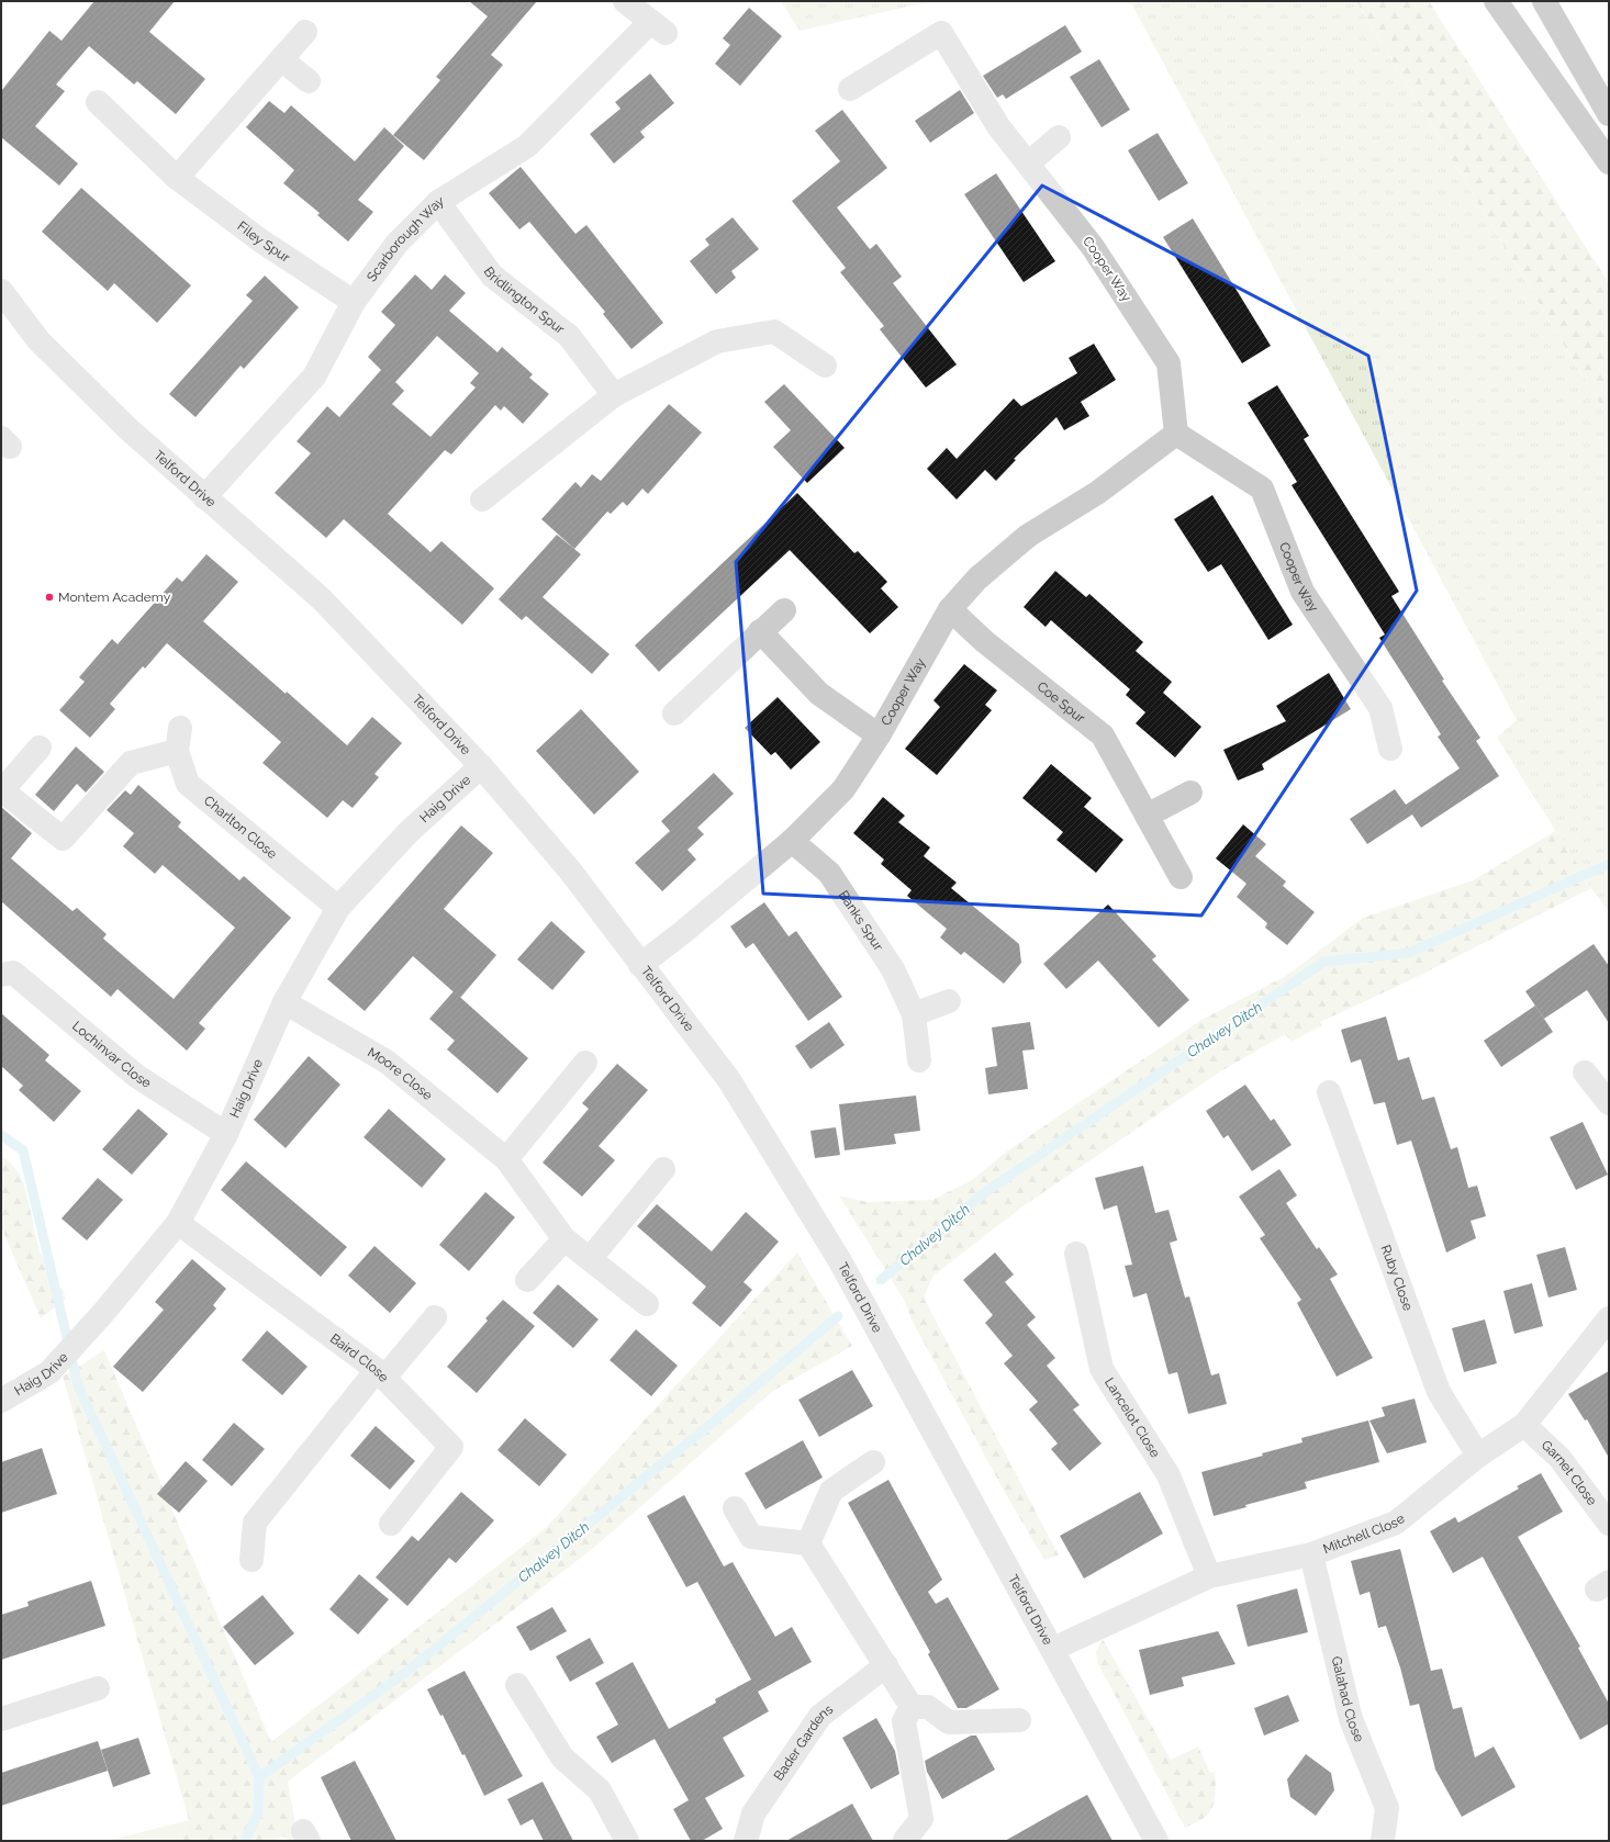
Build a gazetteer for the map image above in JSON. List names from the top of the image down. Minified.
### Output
{"streets":{"street":["Scarborough Way","Filey Spur","Cooper Way","Bridlington Spur","Telford Drive","Coe Spur","Haig Drive","Charlton Close","Banks Spur","Lochinvar Close","Moore Close","Ruby Close","Baird Close","Lancelot Close","Garnet Close","Mitchell Close","Galahad Close","Bader Gardens"]},"crossings":[["Scarborough Way","Filey Spur"],["Scarborough Way","Bridlington Spur"],["Scarborough Way","Telford Drive"],["Cooper Way","Telford Drive"],["Cooper Way","Coe Spur"],["Cooper Way","Banks Spur"],["Telford Drive","Haig Drive"],["Telford Drive","Mitchell Close"],["Haig Drive","Charlton Close"],["Haig Drive","Lochinvar Close"],["Haig Drive","Moore Close"],["Haig Drive","Baird Close"],["Ruby Close","Mitchell Close"],["Lancelot Close","Mitchell Close"],["Garnet Close","Mitchell Close"],["Mitchell Close","Galahad Close"]],"water":["Chalvey Ditch"],"places":["Montem Academy"]}
